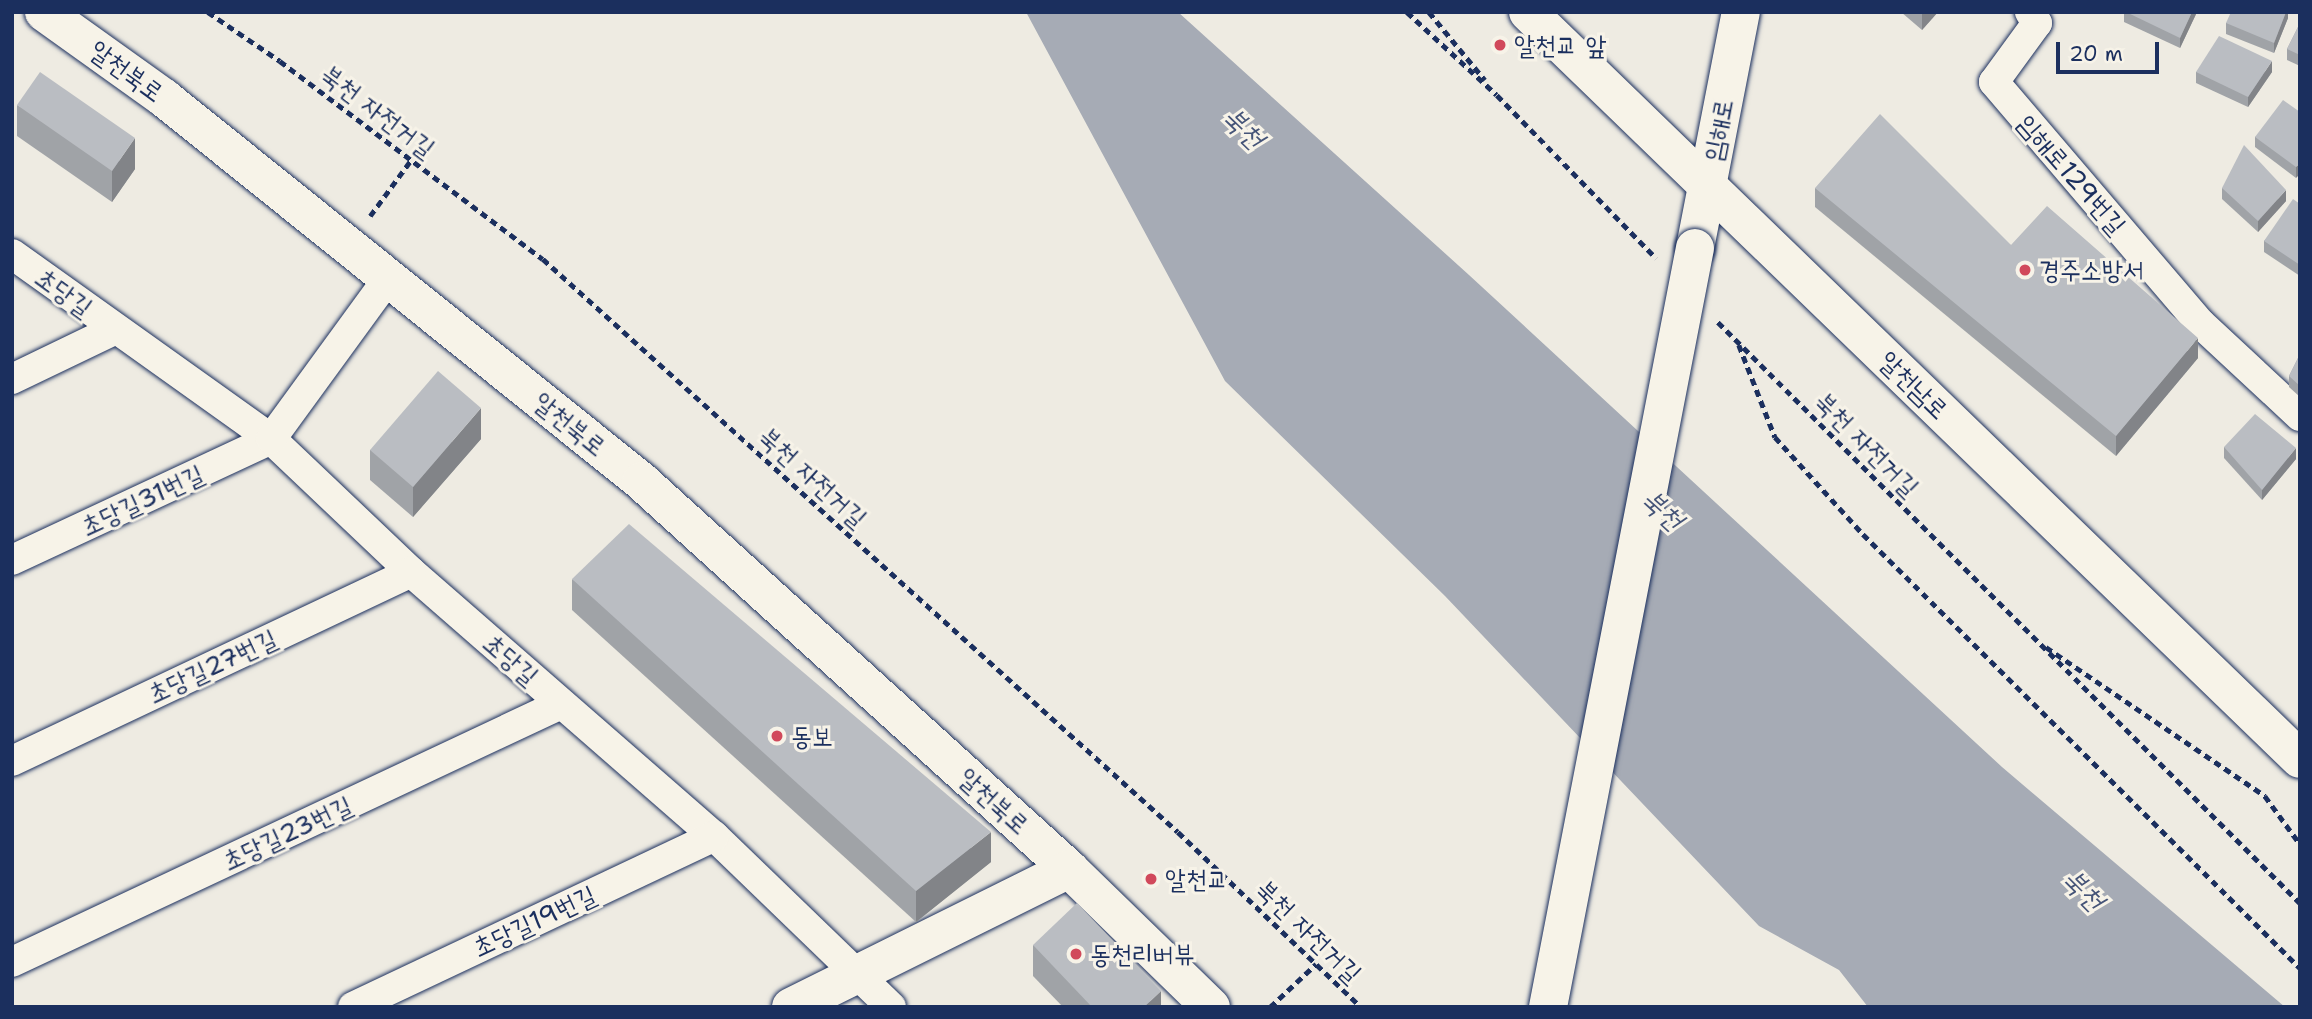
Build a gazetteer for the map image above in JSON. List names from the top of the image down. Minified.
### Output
{"streets":{"street":["알천북로","임해로","임해로129번길","초당길","알천남로","초당길31번길","초당길27번길","초당길23번길","초당길19번길"],"path":["북천 자전거길"]},"crossings":[["임해로","알천남로"],["초당길","초당길31번길"],["초당길","초당길27번길"],["초당길","초당길23번길"],["초당길","초당길19번길"]],"water":["북천"],"places":["알천교 앞","경주소방서","동보","알천교","동천리버뷰"],"scale_bar":"20 m"}
